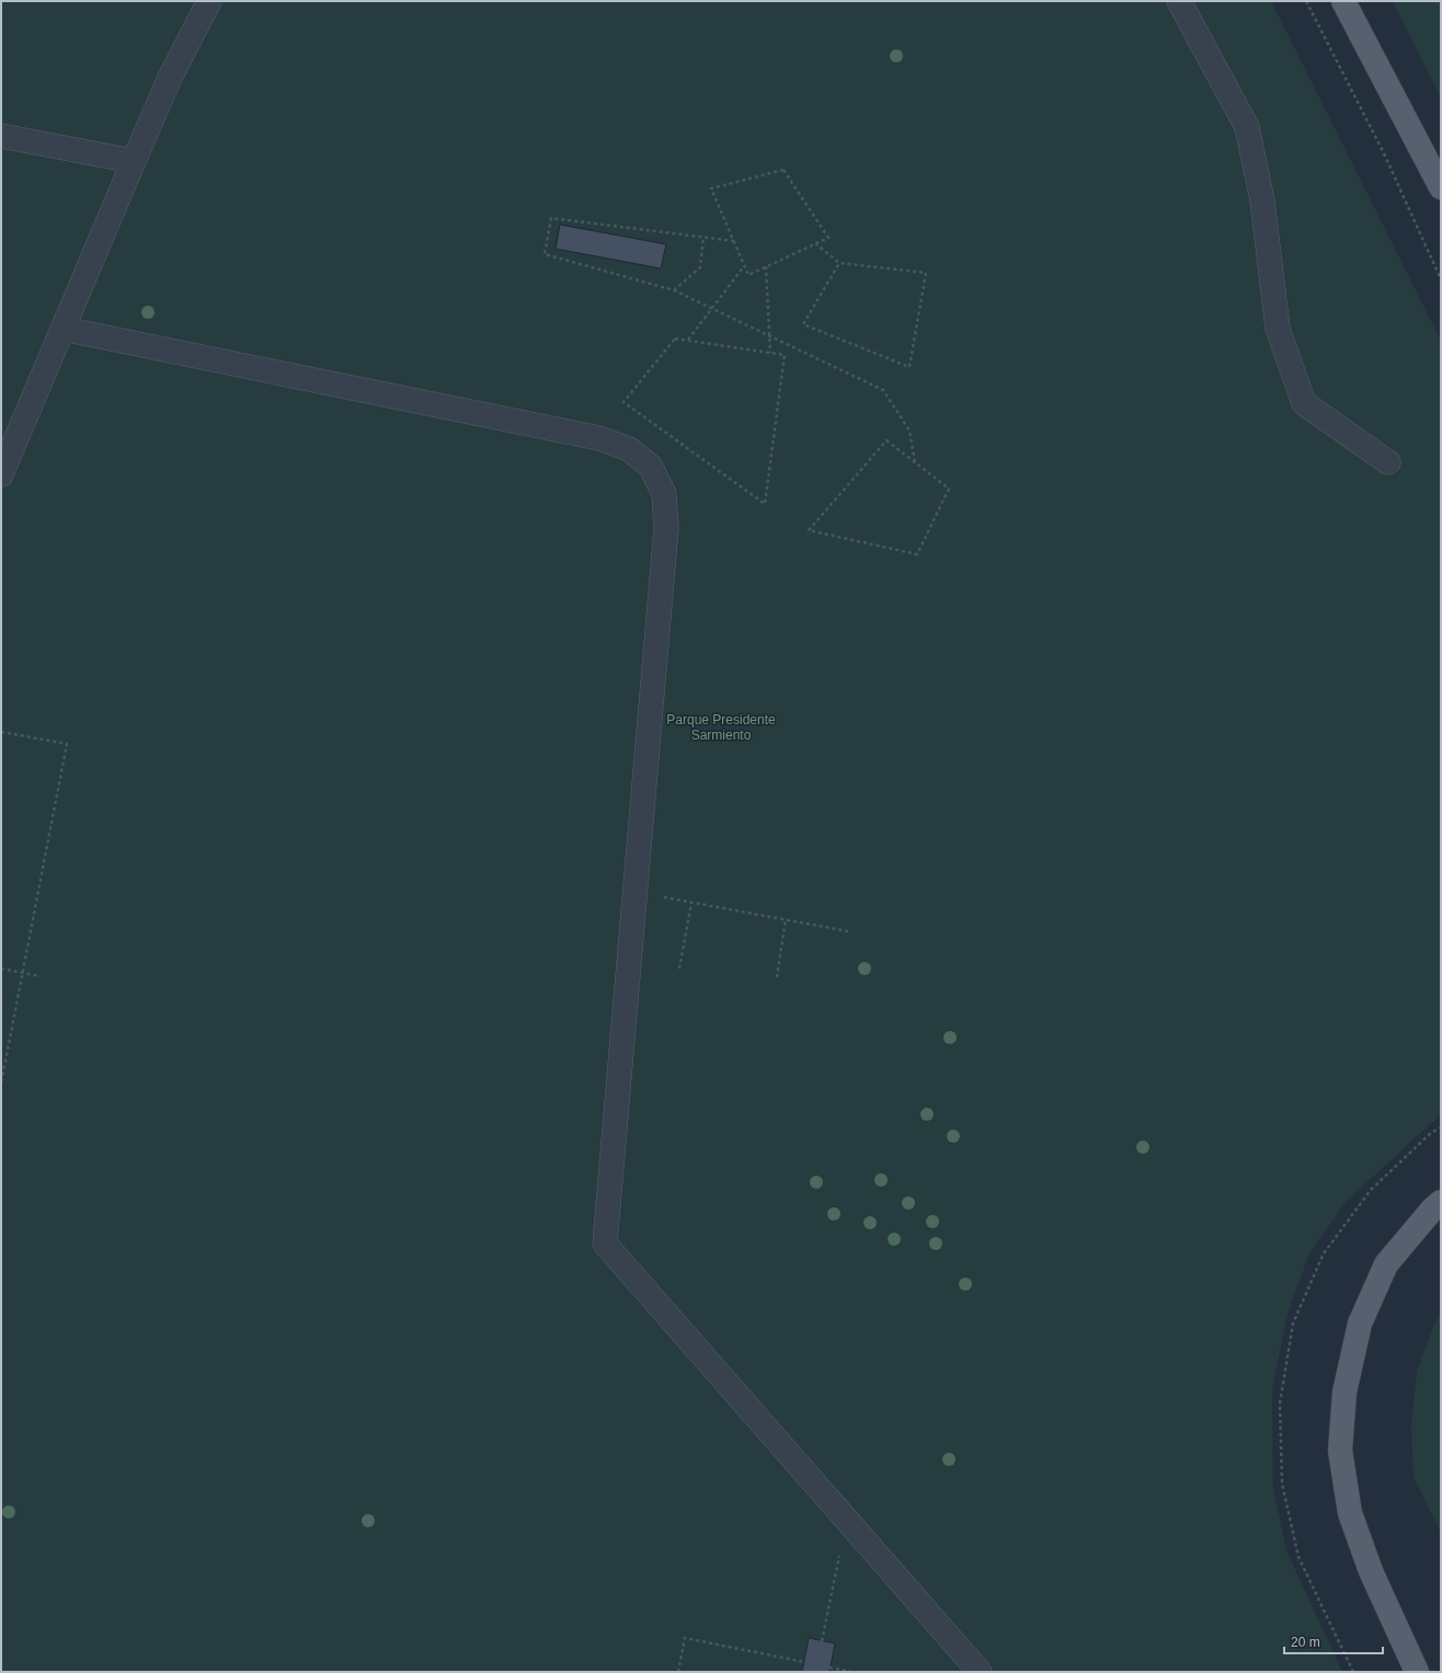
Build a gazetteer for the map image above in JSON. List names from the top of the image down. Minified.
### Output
{"parks":["Parque Presidente Sarmiento"],"scale_bar":"20 m"}
